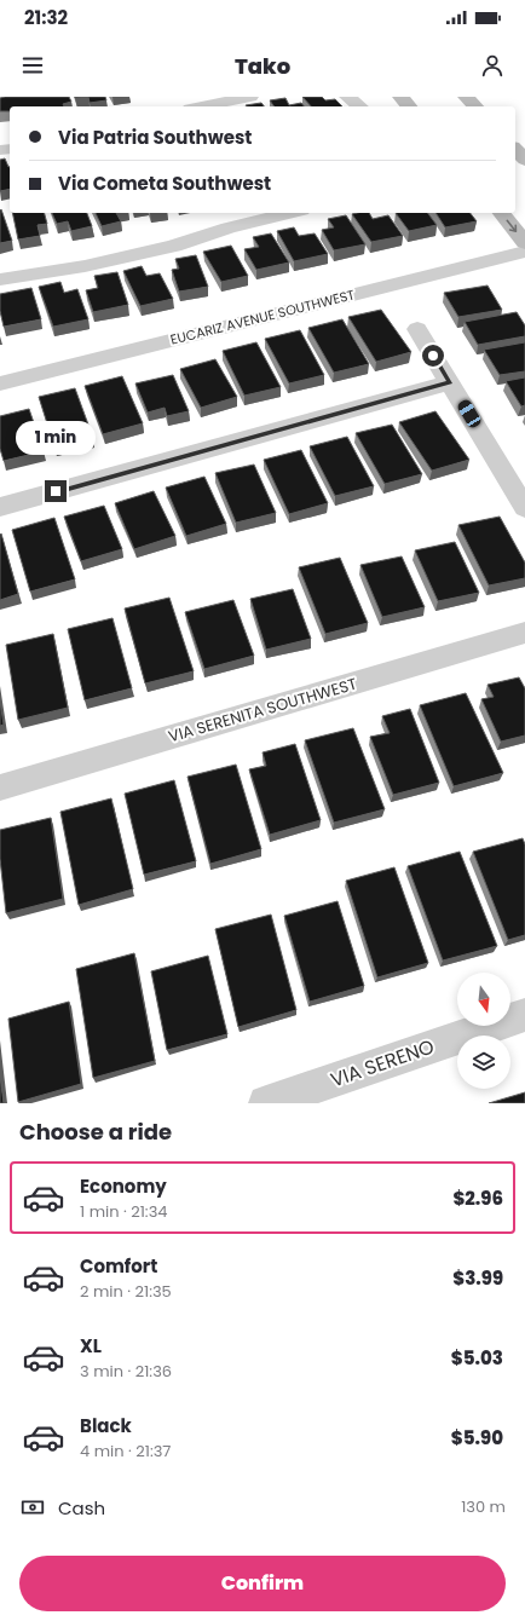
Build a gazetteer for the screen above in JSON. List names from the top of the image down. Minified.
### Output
{"streets":{"street":["EUCARIZ AVENUE SOUTHWEST","VIA SERENITA SOUTHWEST","VIA SERENO"]},"north":"bottom","page":{"status":"21:32","header":"Tako","banner":["Via Patria Southwest","Via Cometa Southwest"],"bubble":"1 min","heading":"Choose a ride","list":[{"name":"Economy","note":"1 min · 21:34","value":"$2.96"},{"name":"Comfort","note":"2 min · 21:35","value":"$3.99"},{"name":"XL","note":"3 min · 21:36","value":"$5.03"},{"name":"Black","note":"4 min · 21:37","value":"$5.90"}],"pay":["Cash","130 m"],"buttons":"Confirm"}}
